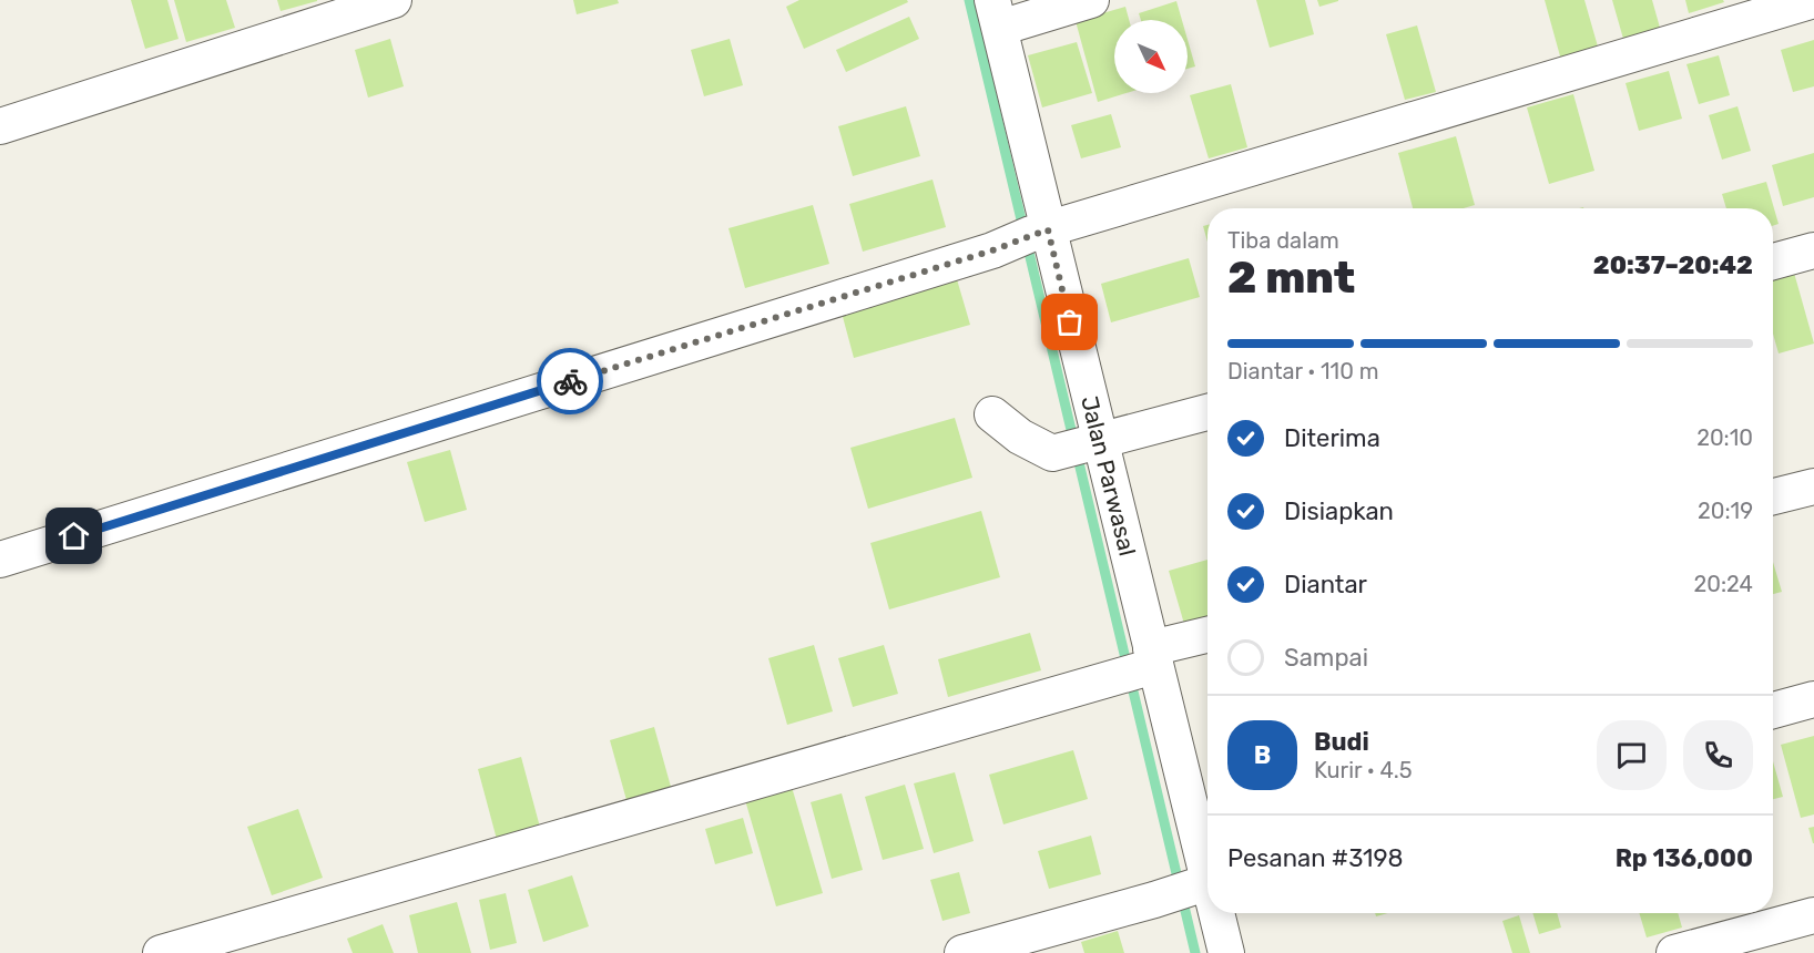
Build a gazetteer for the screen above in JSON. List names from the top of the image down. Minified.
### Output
{"streets":{"street":["Jalan Parwasal"]},"north":"bottom right","page":{"heading":["2 mnt","Tiba dalam","20:37–20:42"],"panel":["Budi","Kurir · 4.5","Pesanan #3198","Rp 136,000"],"bar":"Diantar · 110 m","list":[["Diterima","20:10"],["Disiapkan","20:19"],["Diantar","20:24"],"Sampai"],"round":"B"}}
